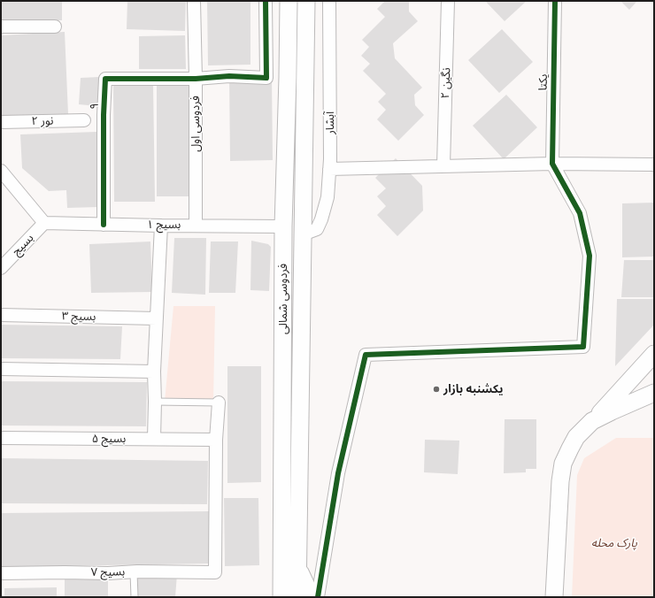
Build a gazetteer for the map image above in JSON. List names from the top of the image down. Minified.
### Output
{"streets":{"main road":["فردوسی شمالی"],"street":["یکتا","نگین ۲","۹","نور ۲","آبشار","فردوسی اول","بسیج ۱","بسیج","بسیج ۳","بسیج ۵","بسیج ۷"]},"crossings":[["۹","فردوسی اول"],["۹","بسیج ۱"],["آبشار","فردوسی شمالی"],["فردوسی اول","بسیج ۱"],["بسیج ۱","بسیج"],["بسیج ۱","فردوسی شمالی"],["بسیج ۵","بسیج ۷"]],"parks":["پارک محله"],"places":["یکشنبه بازار"]}
